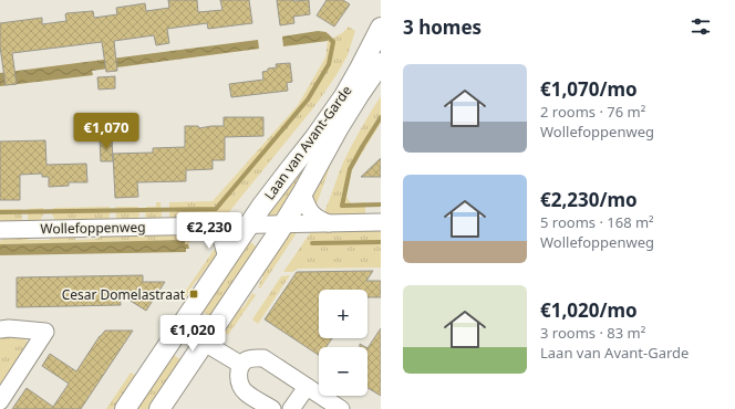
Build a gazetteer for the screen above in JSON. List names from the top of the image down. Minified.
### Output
{"streets":{"street":["Laan van Avant-Garde","Wollefoppenweg"]},"crossings":[["Laan van Avant-Garde","Wollefoppenweg"]],"places":{"transit":["Cesar Domelastraat"]},"page":{"heading":"3 homes","list":[{"name":"€1,070/mo","note":"2 rooms · 76 m² · Wollefoppenweg"},{"name":"€2,230/mo","note":"5 rooms · 168 m² · Wollefoppenweg"},{"name":"€1,020/mo","note":"3 rooms · 83 m² · Laan van Avant-Garde"}],"price":["€1,070","€2,230","€1,020"],"map_buttons":["+","−"]}}
